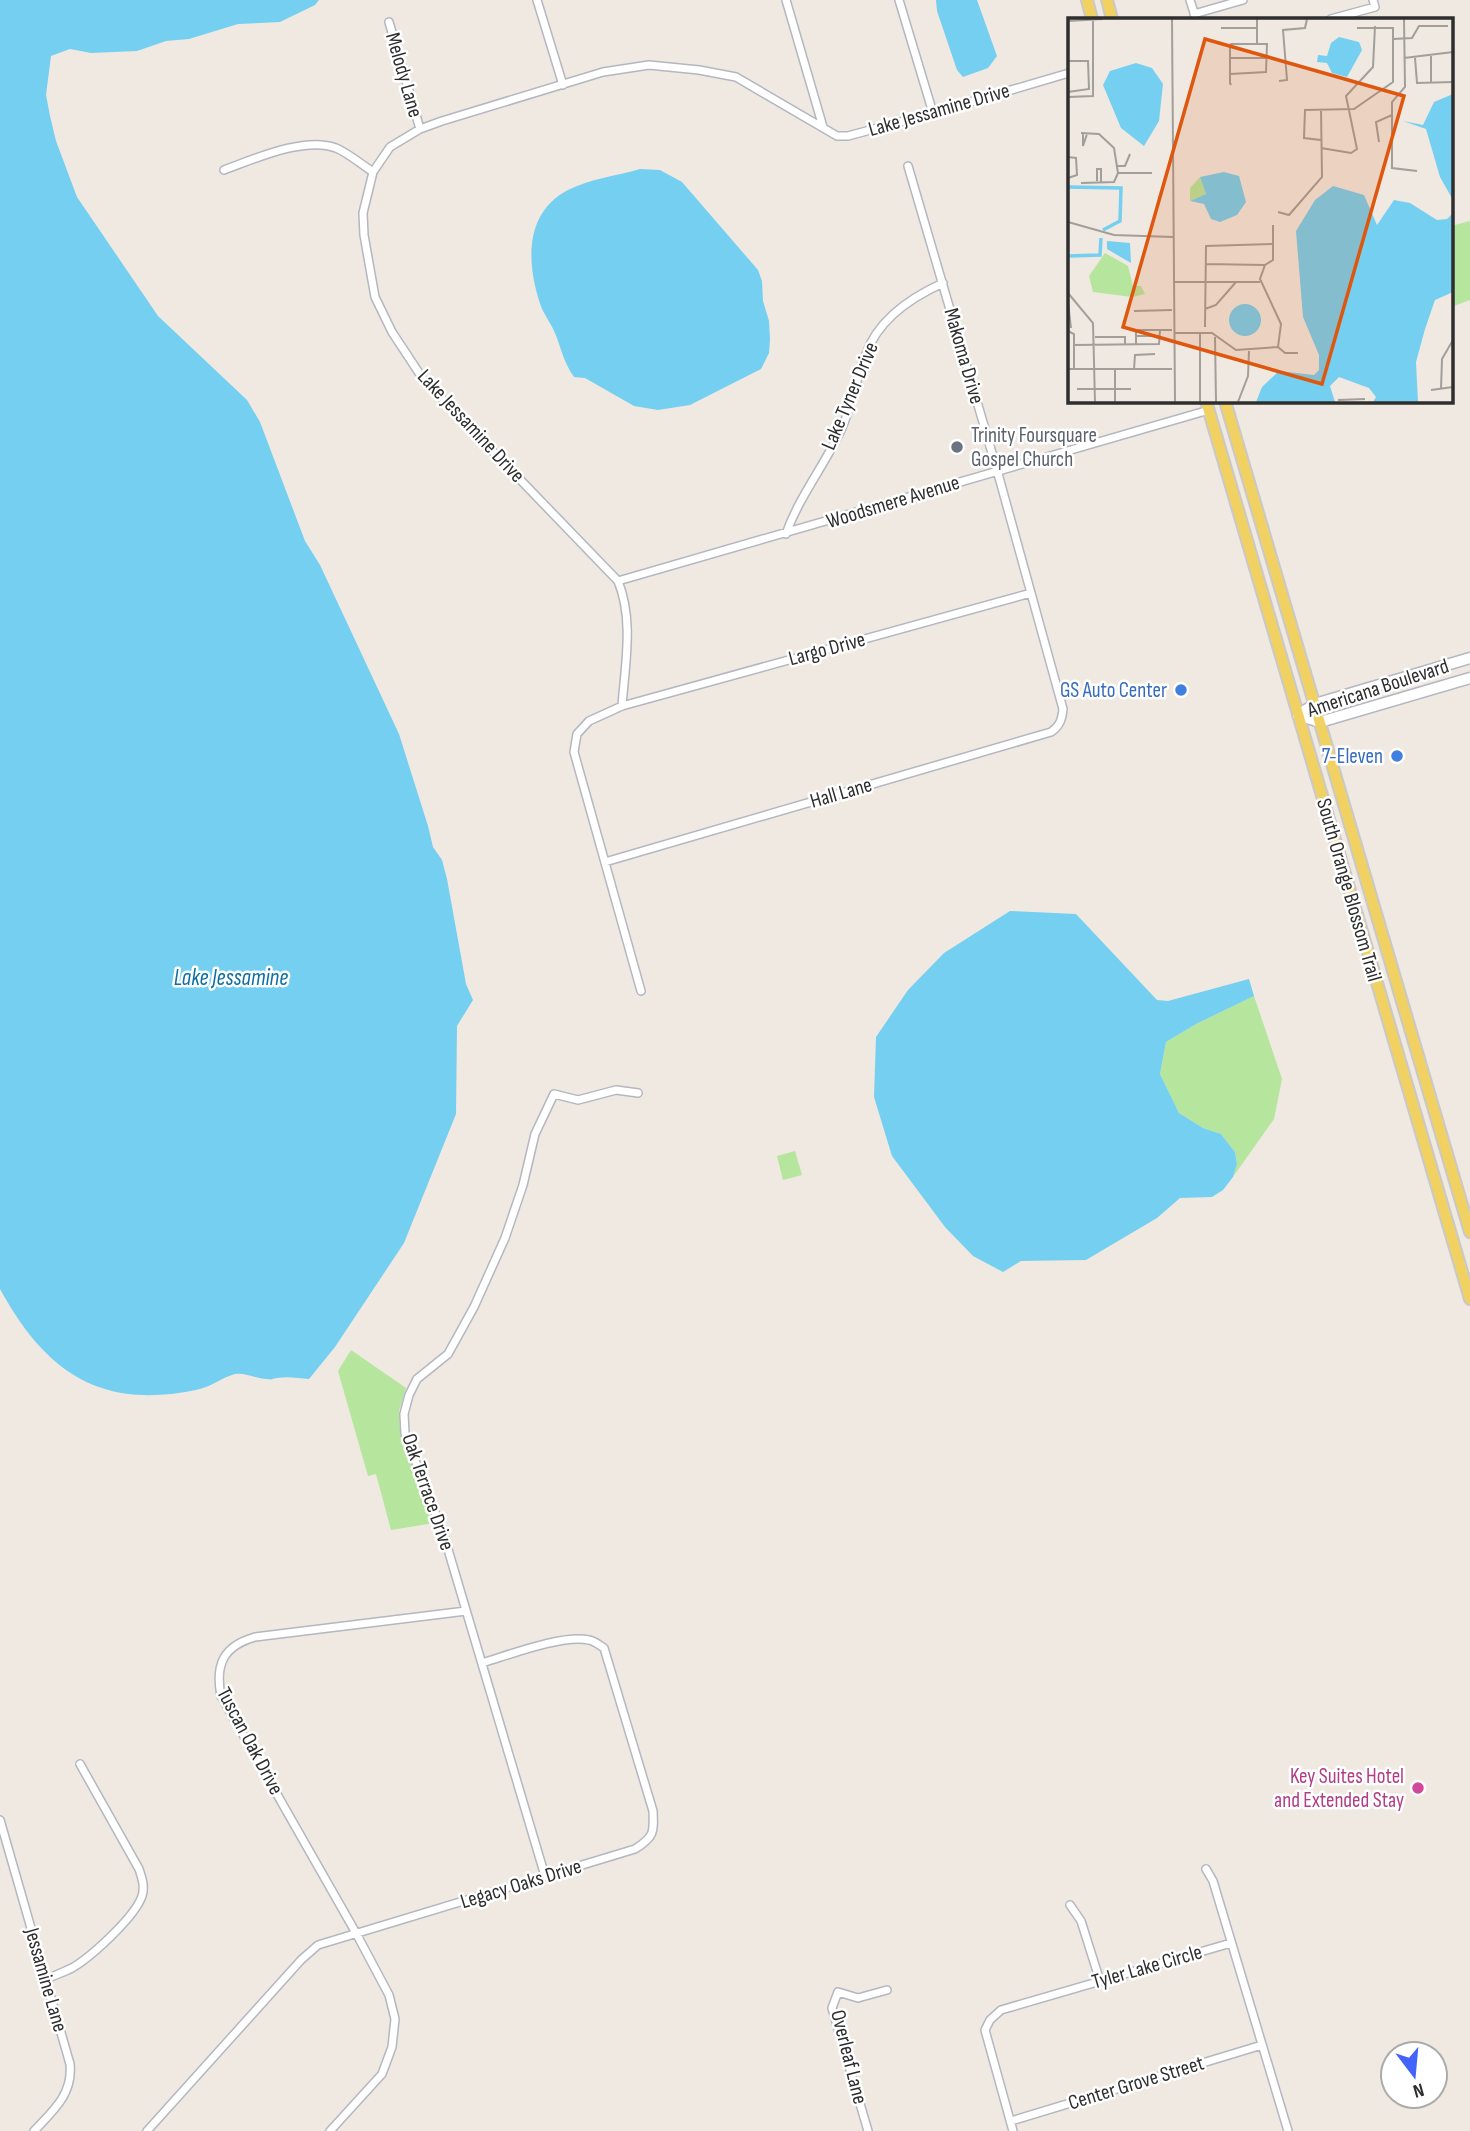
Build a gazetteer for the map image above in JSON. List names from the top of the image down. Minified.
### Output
{"streets":{"main road":["Americana Boulevard","South Orange Blossom Trail"],"street":["Melody Lane","Lake Jessamine Drive","Makoma Drive","Lake Tyner Drive","Woodsmere Avenue","Largo Drive","Hall Lane","Oak Terrace Drive","Tuscan Oak Drive","Legacy Oaks Drive","Tyler Lake Circle","Jessamine Lane","Overleaf Lane","Center Grove Street"]},"crossings":[["Melody Lane","Lake Jessamine Drive"],["Lake Jessamine Drive","Woodsmere Avenue"],["Lake Jessamine Drive","Largo Drive"],["Makoma Drive","Lake Tyner Drive"],["Makoma Drive","Woodsmere Avenue"],["Makoma Drive","Largo Drive"],["Makoma Drive","Hall Lane"],["Lake Tyner Drive","Woodsmere Avenue"],["Woodsmere Avenue","South Orange Blossom Trail"],["Americana Boulevard","South Orange Blossom Trail"],["Oak Terrace Drive","Tuscan Oak Drive"],["Oak Terrace Drive","Legacy Oaks Drive"],["Tuscan Oak Drive","Legacy Oaks Drive"],["Tyler Lake Circle","Center Grove Street"]],"water":["Lake Jessamine"],"places":["Trinity Foursquare Gospel Church","GS Auto Center","7-Eleven","Key Suites Hotel and Extended Stay"],"north":"bottom"}
